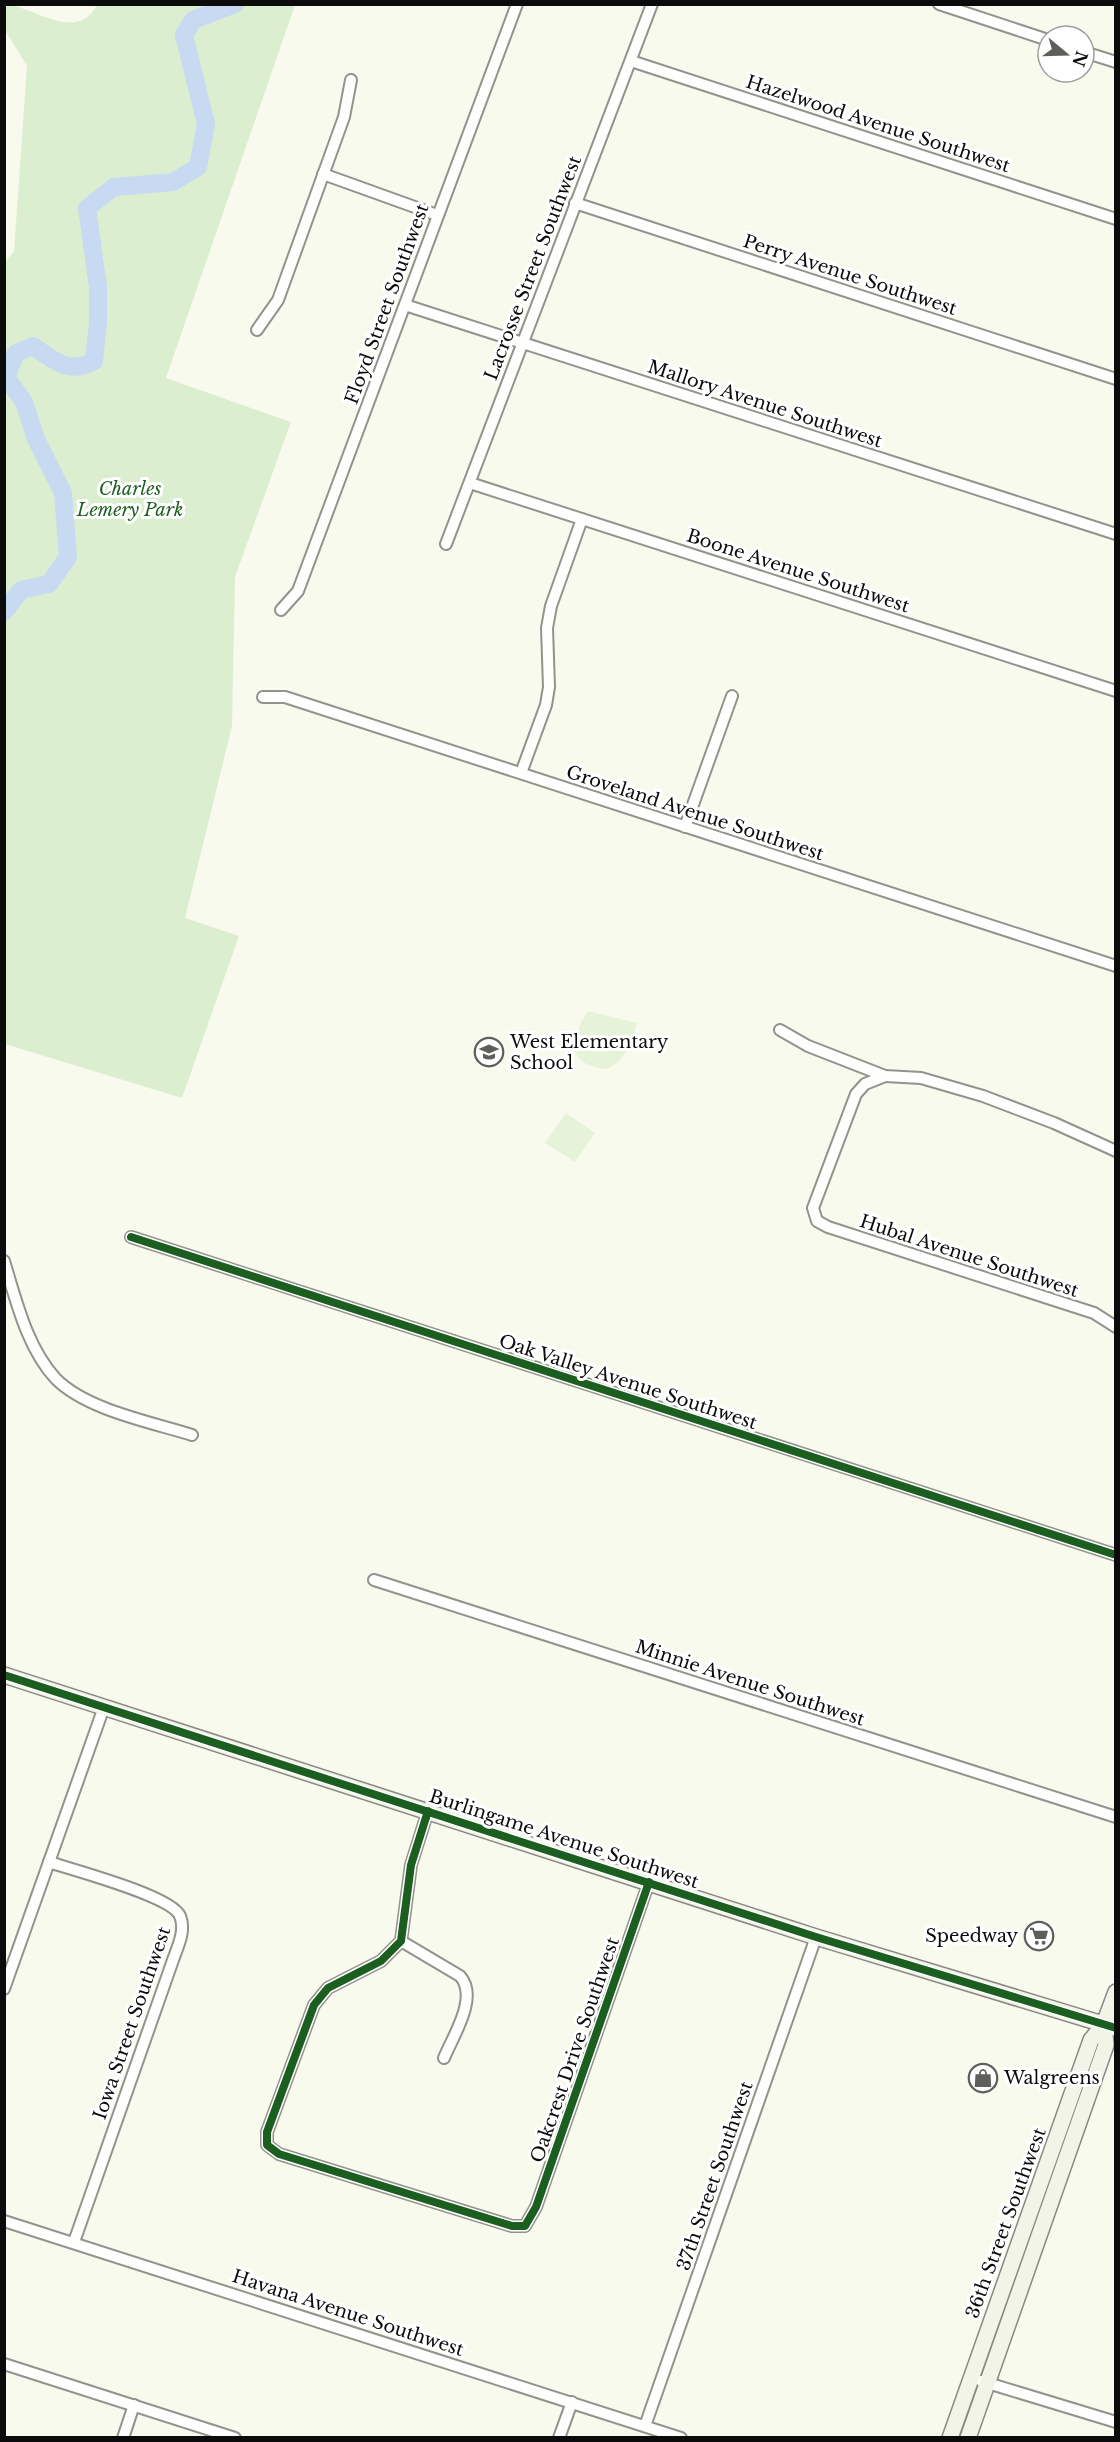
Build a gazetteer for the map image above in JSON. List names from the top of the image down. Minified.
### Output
{"streets":{"street":["Hazelwood Avenue Southwest","Lacrosse Street Southwest","Perry Avenue Southwest","Floyd Street Southwest","Mallory Avenue Southwest","Boone Avenue Southwest","Groveland Avenue Southwest","Hubal Avenue Southwest","Oak Valley Avenue Southwest","Minnie Avenue Southwest","Burlingame Avenue Southwest","Iowa Street Southwest","Oakcrest Drive Southwest","37th Street Southwest","36th Street Southwest","Havana Avenue Southwest"]},"crossings":[["Hazelwood Avenue Southwest","Lacrosse Street Southwest"],["Lacrosse Street Southwest","Perry Avenue Southwest"],["Lacrosse Street Southwest","Mallory Avenue Southwest"],["Lacrosse Street Southwest","Boone Avenue Southwest"],["Floyd Street Southwest","Mallory Avenue Southwest"],["Burlingame Avenue Southwest","Oakcrest Drive Southwest"],["Burlingame Avenue Southwest","37th Street Southwest"],["Burlingame Avenue Southwest","36th Street Southwest"],["Iowa Street Southwest","Havana Avenue Southwest"],["37th Street Southwest","Havana Avenue Southwest"]],"parks":["Charles Lemery Park"],"places":{"school or university":["West Elementary School"],"supermarket":["Speedway"],"shop":["Walgreens"]},"north":"right"}
